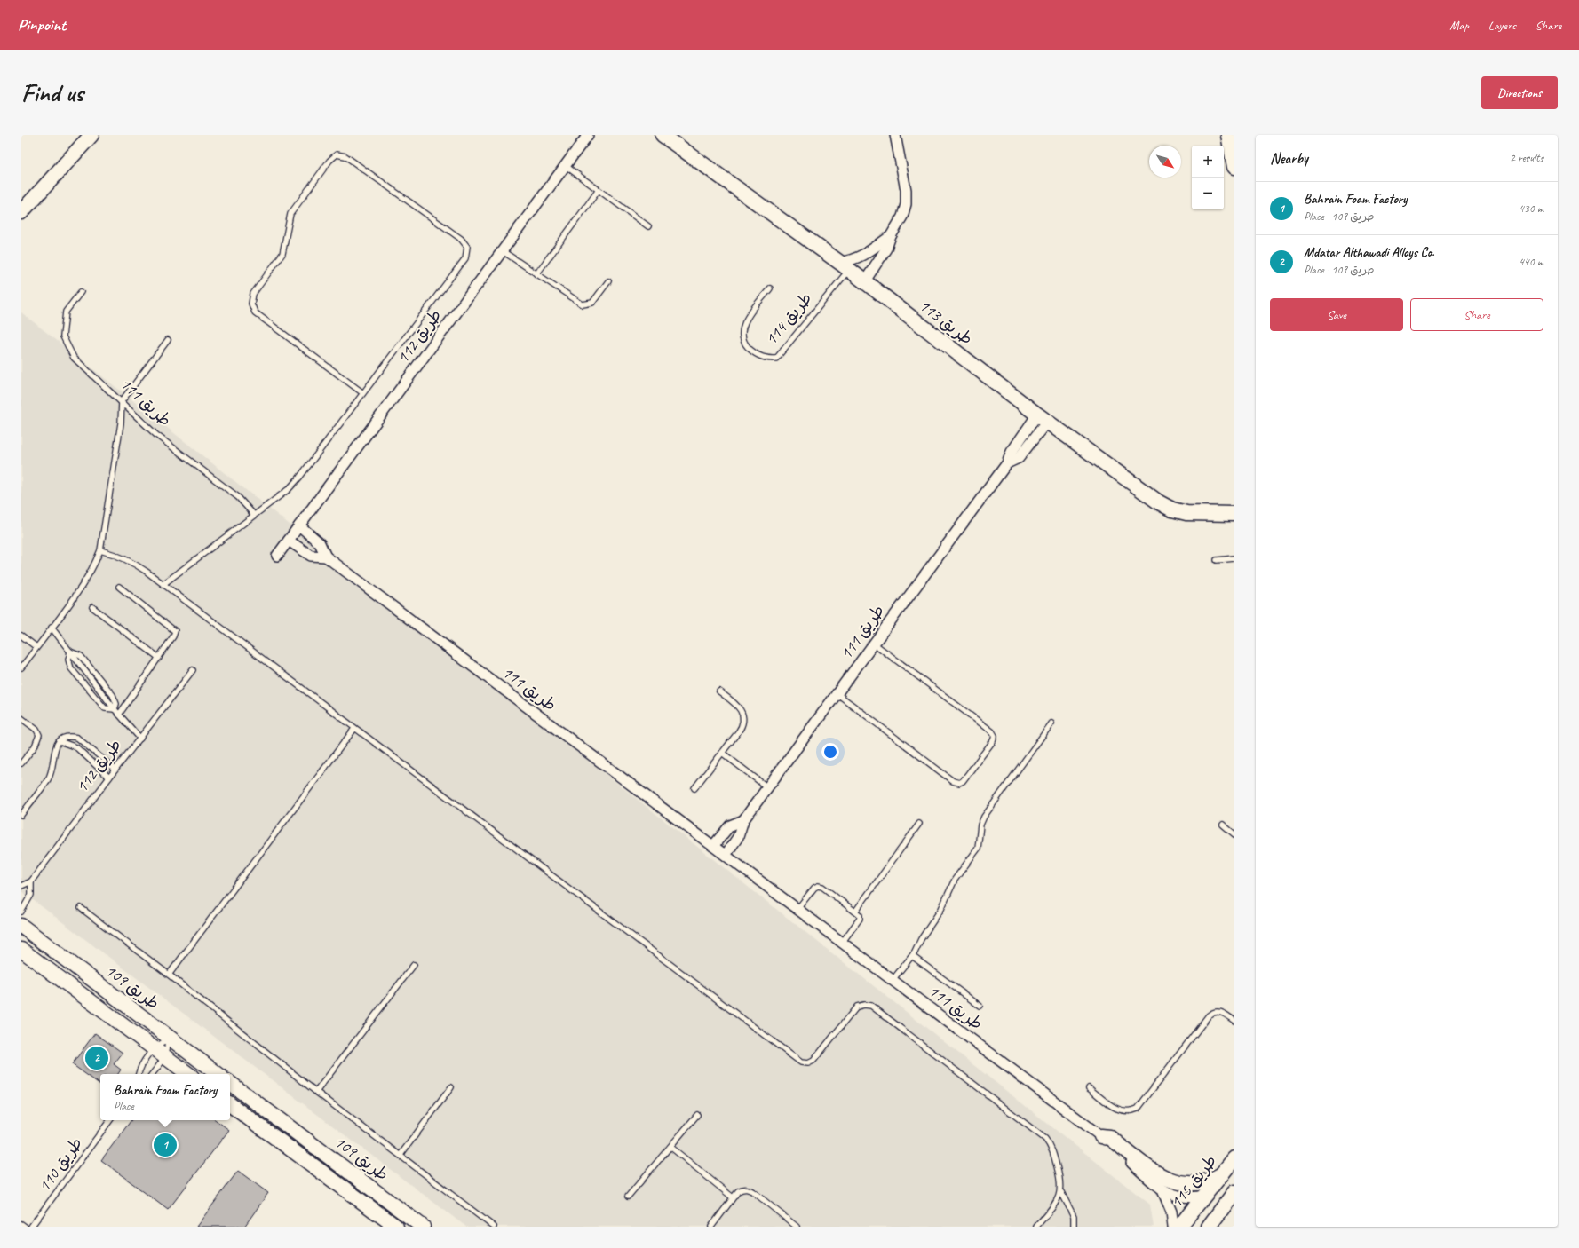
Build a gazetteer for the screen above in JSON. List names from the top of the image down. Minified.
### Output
{"streets":{"street":["طريق 113","طريق 112","طريق 111","طريق 109","طريق 115"],"lane":["طريق 114","طريق 110"]},"crossings":[["طريق 114","طريق 113"],["طريق 113","طريق 111"],["طريق 112","طريق 111"],["طريق 111","طريق 115"]],"north":"bottom right","page":{"header":"Pinpoint","nav":["Map","Layers","Share"],"buttons":["Directions",["Save","Share"]],"title":"Find us","heading":["Nearby","2 results"],"map_buttons":["+","−"],"list":[{"mark":"1","name":"Bahrain Foam Factory","note":"Place · طريق 109","value":"430 m"},{"mark":"2","name":"Mdatar Althawadi Alloys Co.","note":"Place · طريق 109","value":"440 m"}],"pins":["2","1"],"popup":["Bahrain Foam Factory","Place"]}}
